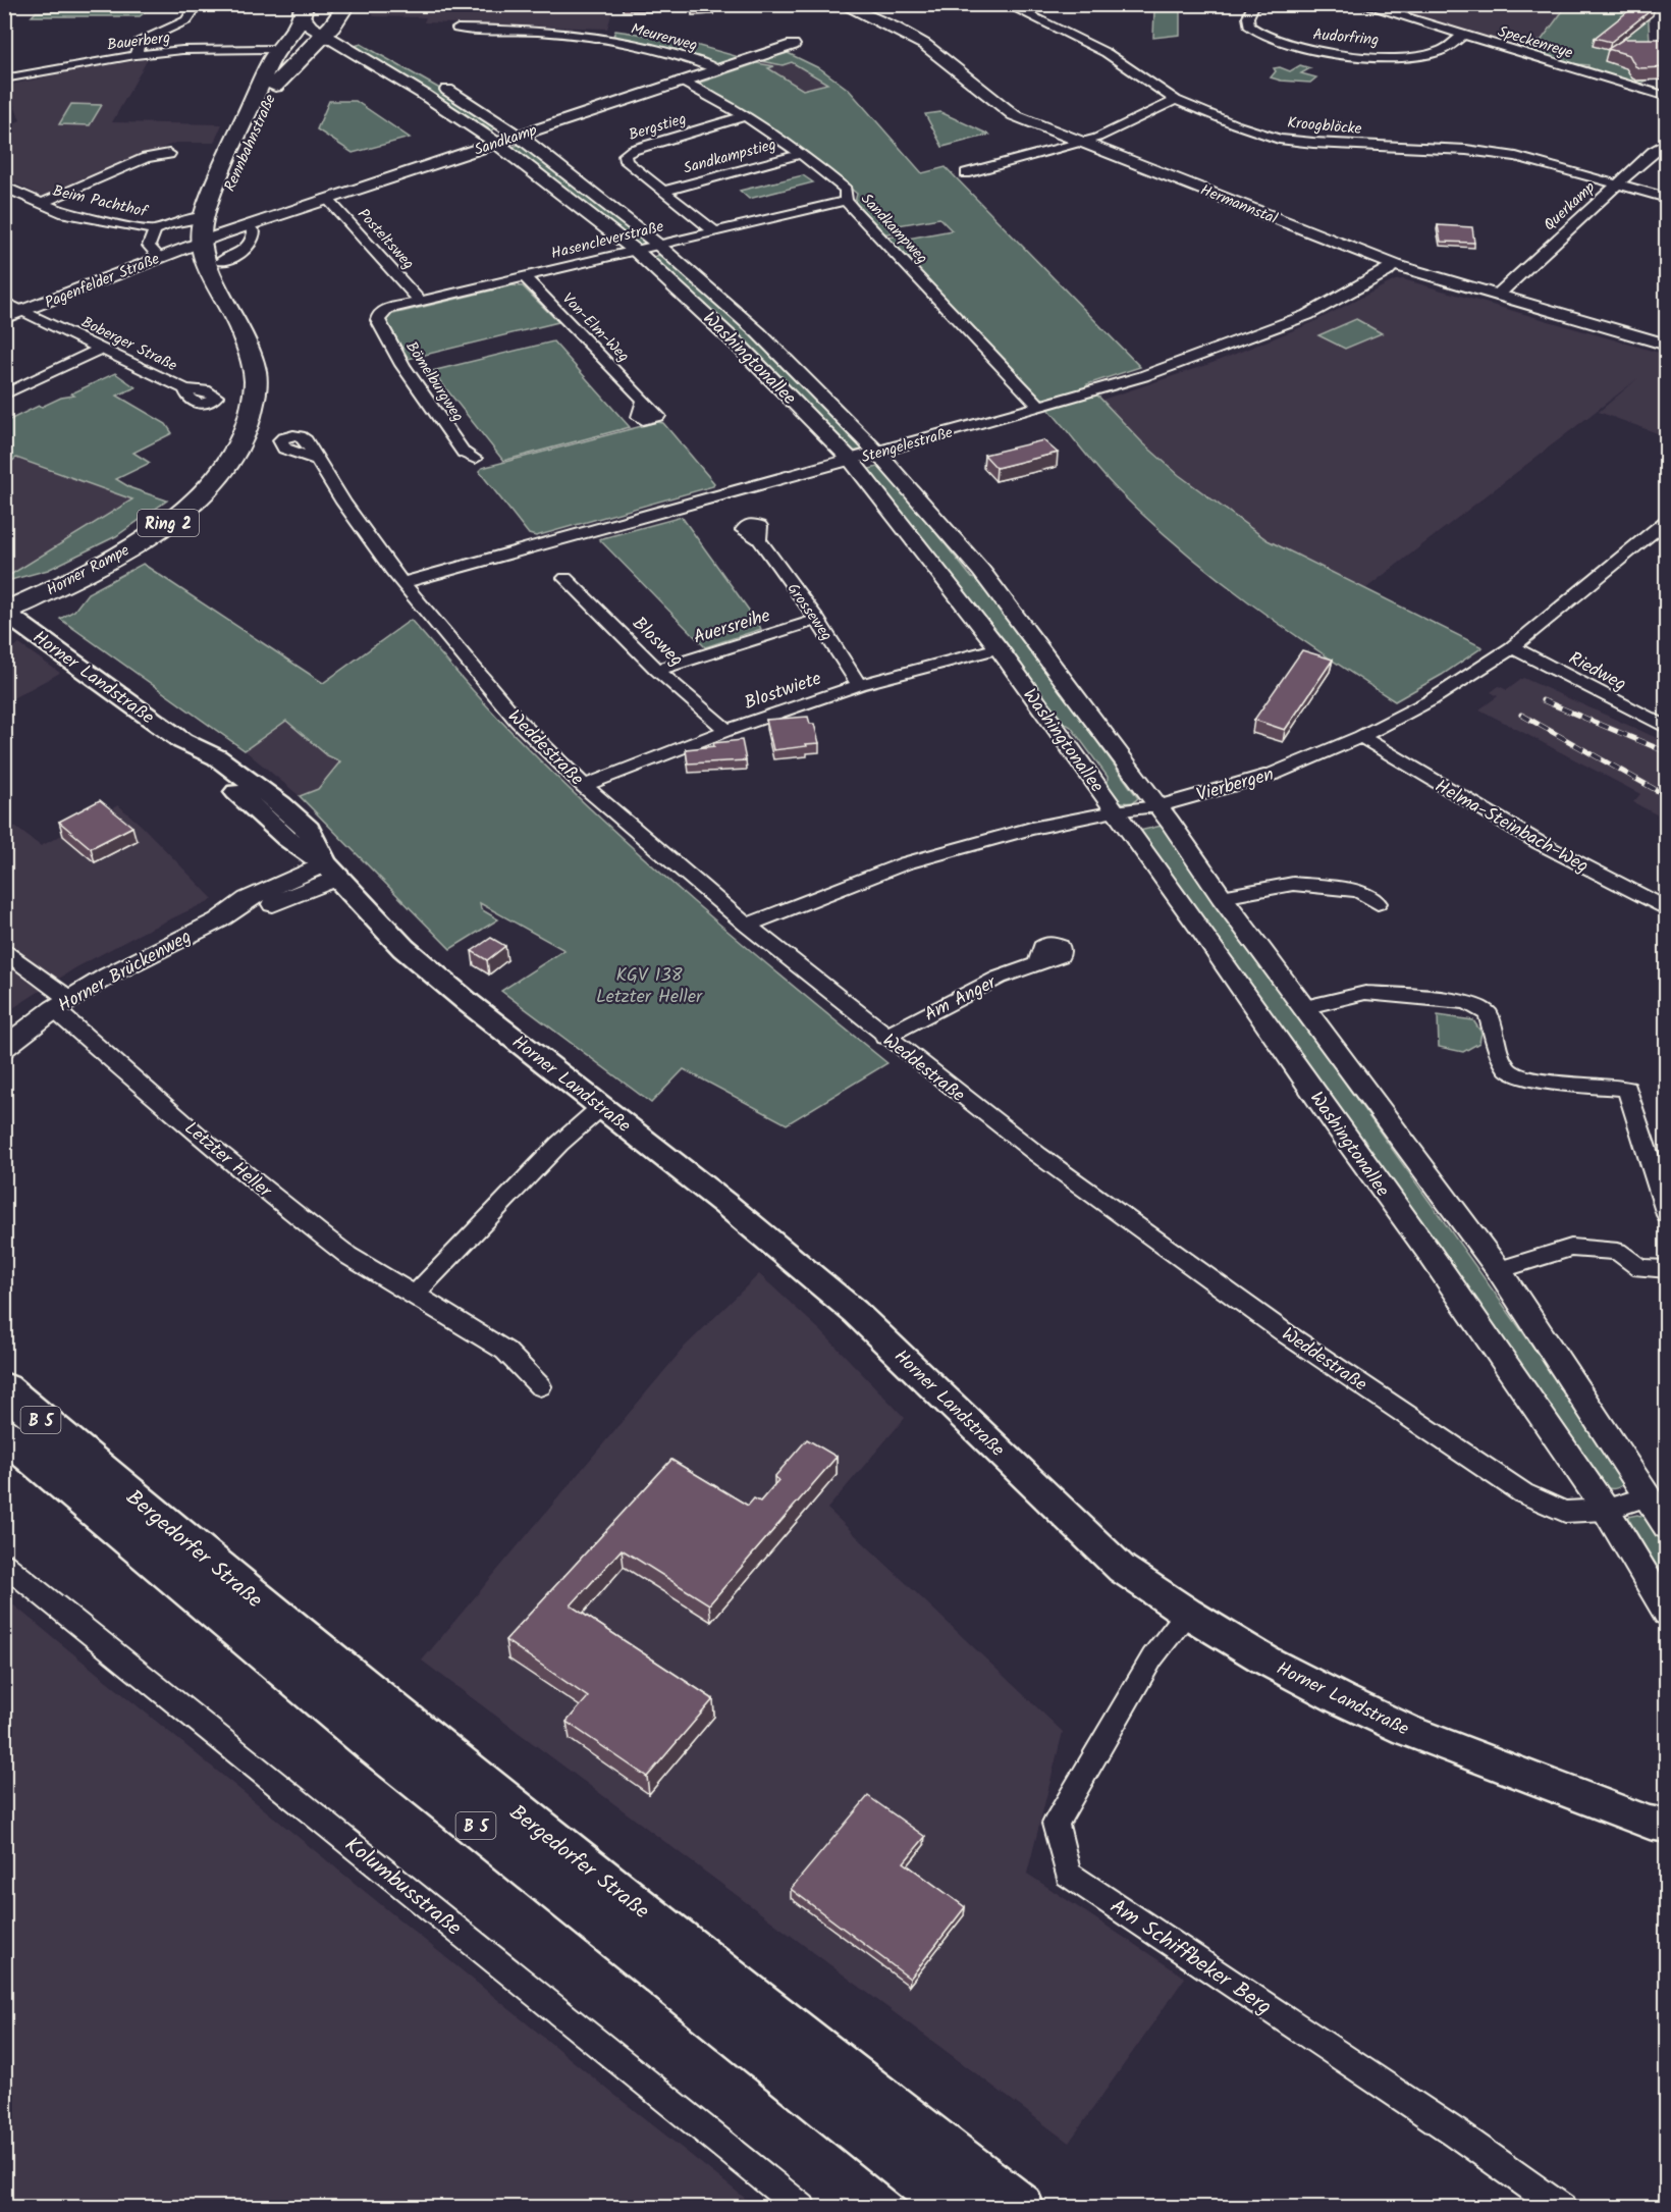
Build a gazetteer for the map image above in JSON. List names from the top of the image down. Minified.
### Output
{"streets":{"highway":["B 5","Bergedorfer Straße"],"main road":["Rennbahnstraße","Ring 2","Horner Rampe","Horner Landstraße"],"street":["Meurerweg","Audorfring","Bauerberg","Speckenreye","Kroogblöcke","Bergstieg","Sandkamp","Sandkampstieg","Beim Pachthof","Hermannstal","Querkamp","Sandkampweg","Posteltsweg","Hasencleverstraße","Pagenfelder Straße","Von-Elm-Weg","Boberger Straße","Washingtonallee","Bömelburgweg","Stengelestraße","Grosseweg","Auersreihe","Blosweg","Riedweg","Blostwiete","Weddestraße","Vierbergen","Helma-Steinbach-Weg","Horner Brückenweg","Am Anger","Letzter Heller","Kolumbusstraße","Am Schiffbeker Berg"]},"crossings":[["Meurerweg","Sandkamp"],["Audorfring","Speckenreye"],["Bauerberg","Rennbahnstraße"],["Kroogblöcke","Querkamp"],["Bergstieg","Sandkampstieg"],["Bergstieg","Sandkampweg"],["Bergstieg","Hasencleverstraße"],["Sandkamp","Rennbahnstraße"],["Sandkamp","Sandkampweg"],["Sandkamp","Posteltsweg"],["Sandkamp","Pagenfelder Straße"],["Sandkamp","Washingtonallee"],["Sandkamp","Horner Rampe"],["Rennbahnstraße","Pagenfelder Straße"],["Rennbahnstraße","Washingtonallee"],["Rennbahnstraße","Horner Rampe"],["Sandkampstieg","Sandkampweg"],["Hermannstal","Querkamp"],["Hermannstal","Stengelestraße"],["Sandkampweg","Hasencleverstraße"],["Sandkampweg","Stengelestraße"],["Posteltsweg","Hasencleverstraße"],["Hasencleverstraße","Von-Elm-Weg"],["Hasencleverstraße","Washingtonallee"],["Hasencleverstraße","Bömelburgweg"],["Pagenfelder Straße","Boberger Straße"],["Pagenfelder Straße","Horner Rampe"],["Washingtonallee","Stengelestraße"],["Washingtonallee","Blostwiete"],["Washingtonallee","Weddestraße"],["Washingtonallee","Vierbergen"],["Stengelestraße","Weddestraße"],["Horner Rampe","Horner Landstraße"],["Grosseweg","Auersreihe"],["Grosseweg","Blostwiete"],["Auersreihe","Blosweg"],["Blosweg","Blostwiete"],["Riedweg","Vierbergen"],["Horner Landstraße","Horner Brückenweg"],["Horner Landstraße","Am Schiffbeker Berg"],["Blostwiete","Weddestraße"],["Weddestraße","Vierbergen"],["Weddestraße","Am Anger"],["Vierbergen","Helma-Steinbach-Weg"],["Horner Brückenweg","Letzter Heller"]],"parks":["KGV 138 Letzter Heller"]}
